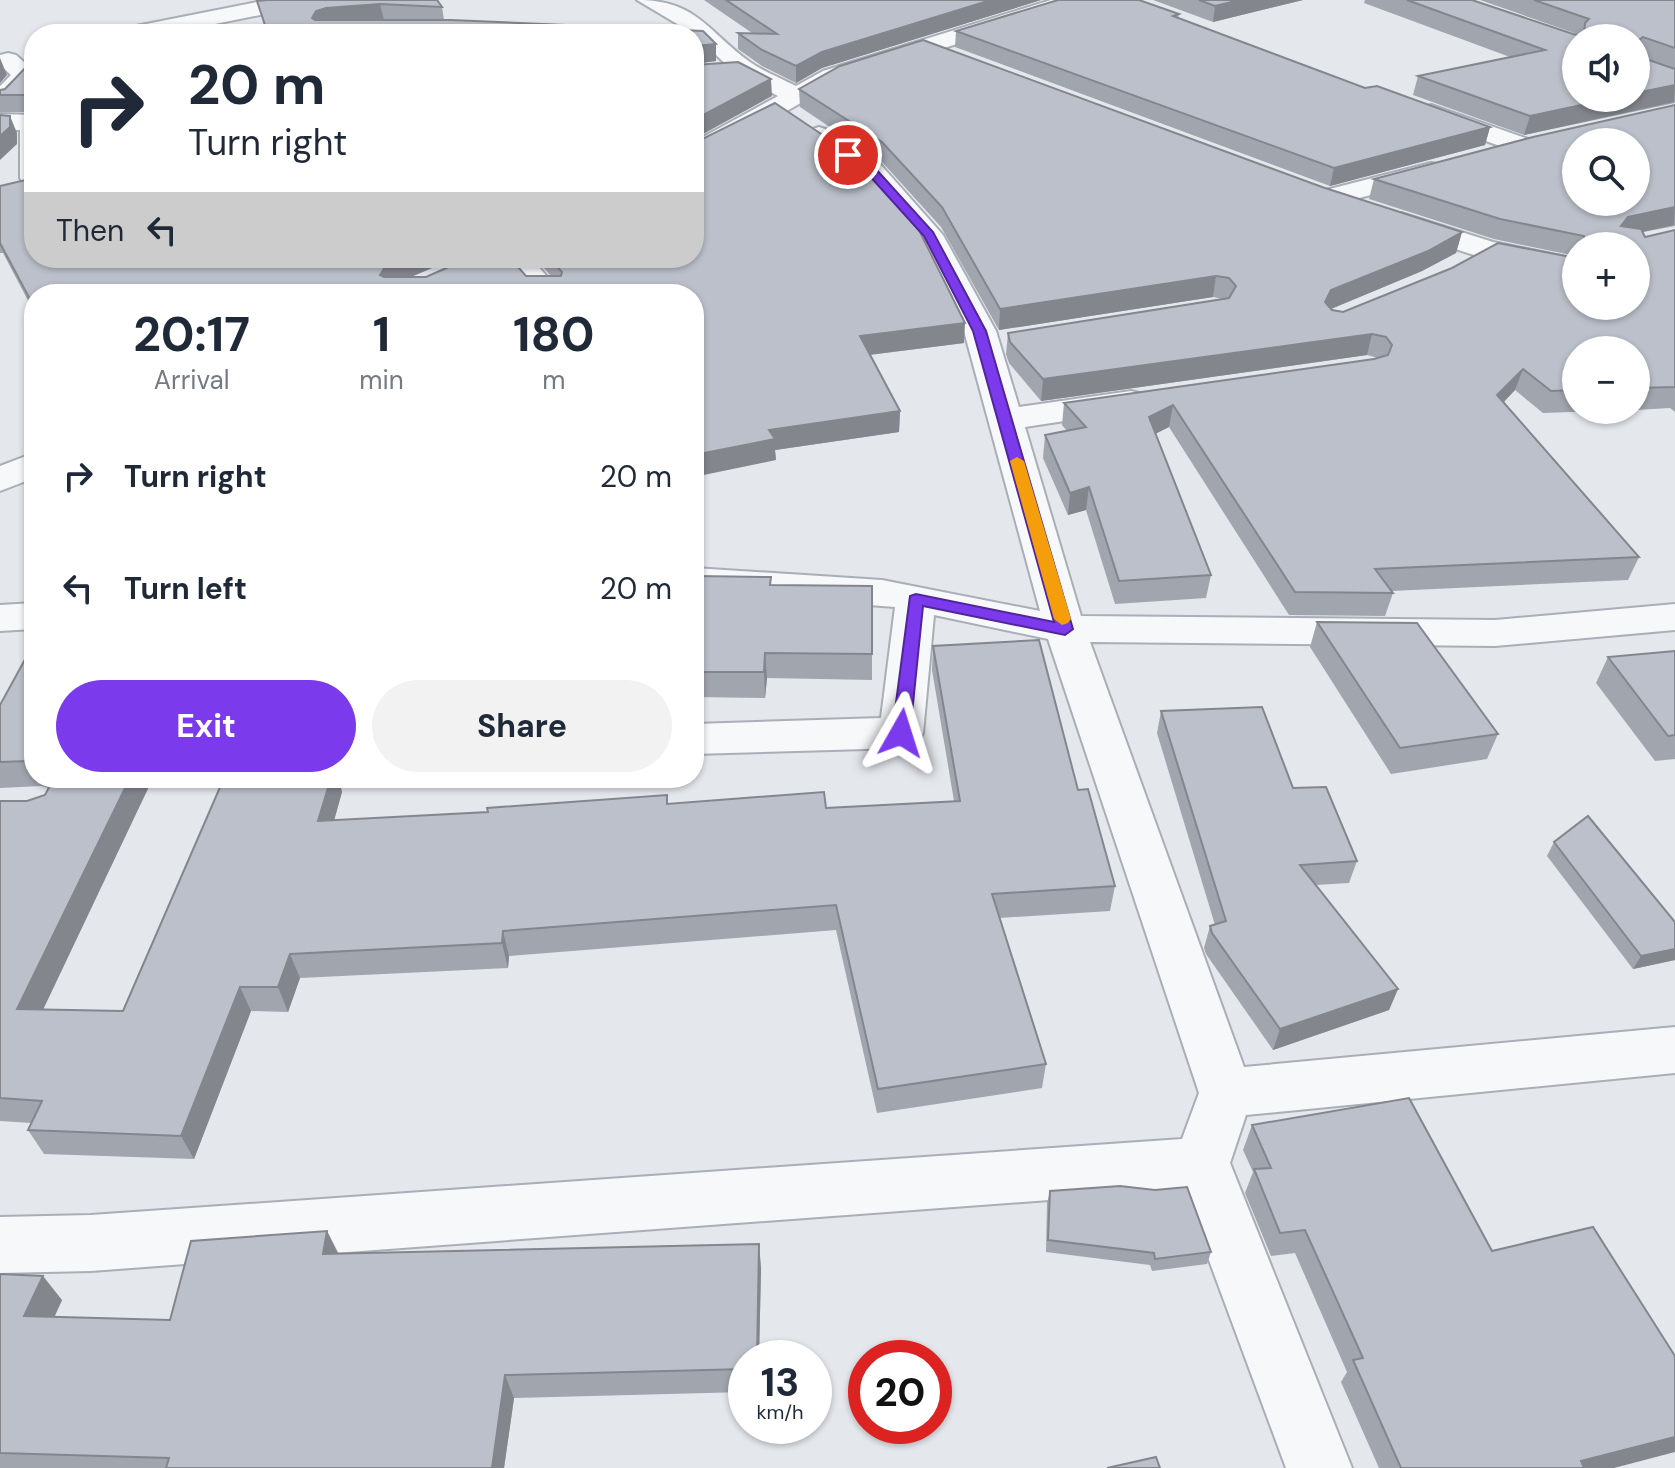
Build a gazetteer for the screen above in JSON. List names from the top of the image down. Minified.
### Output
{"page":{"map_buttons":["+","−"],"turn":["20 m","Turn right"],"then":"Then","eta":["20:17","Arrival","1","min","180","m"],"list":[{"name":"Turn right","value":"20 m"},{"name":"Turn left","value":"20 m"}],"buttons":["Exit","Share"],"speed":"13 km/h","limit":"20"}}
